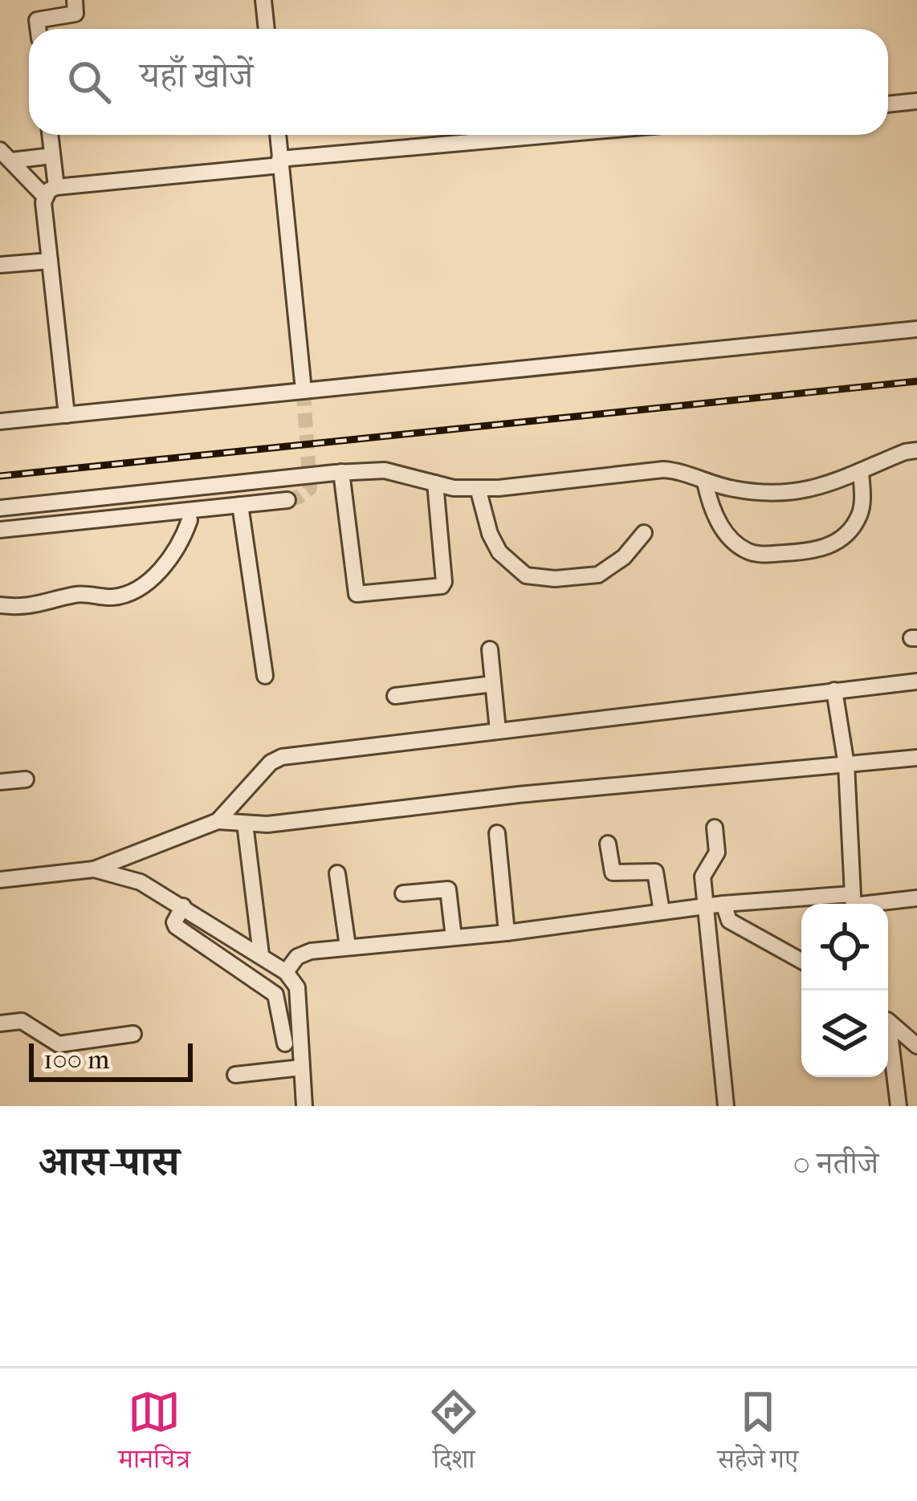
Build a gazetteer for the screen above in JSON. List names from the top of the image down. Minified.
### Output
{"scale_bar":"100 m","page":{"search":"यहाँ खोजें","scale":"100 m","heading":["आस-पास","0 नतीजे"],"nav":["मानचित्र","दिशा","सहेजे गए"]}}
